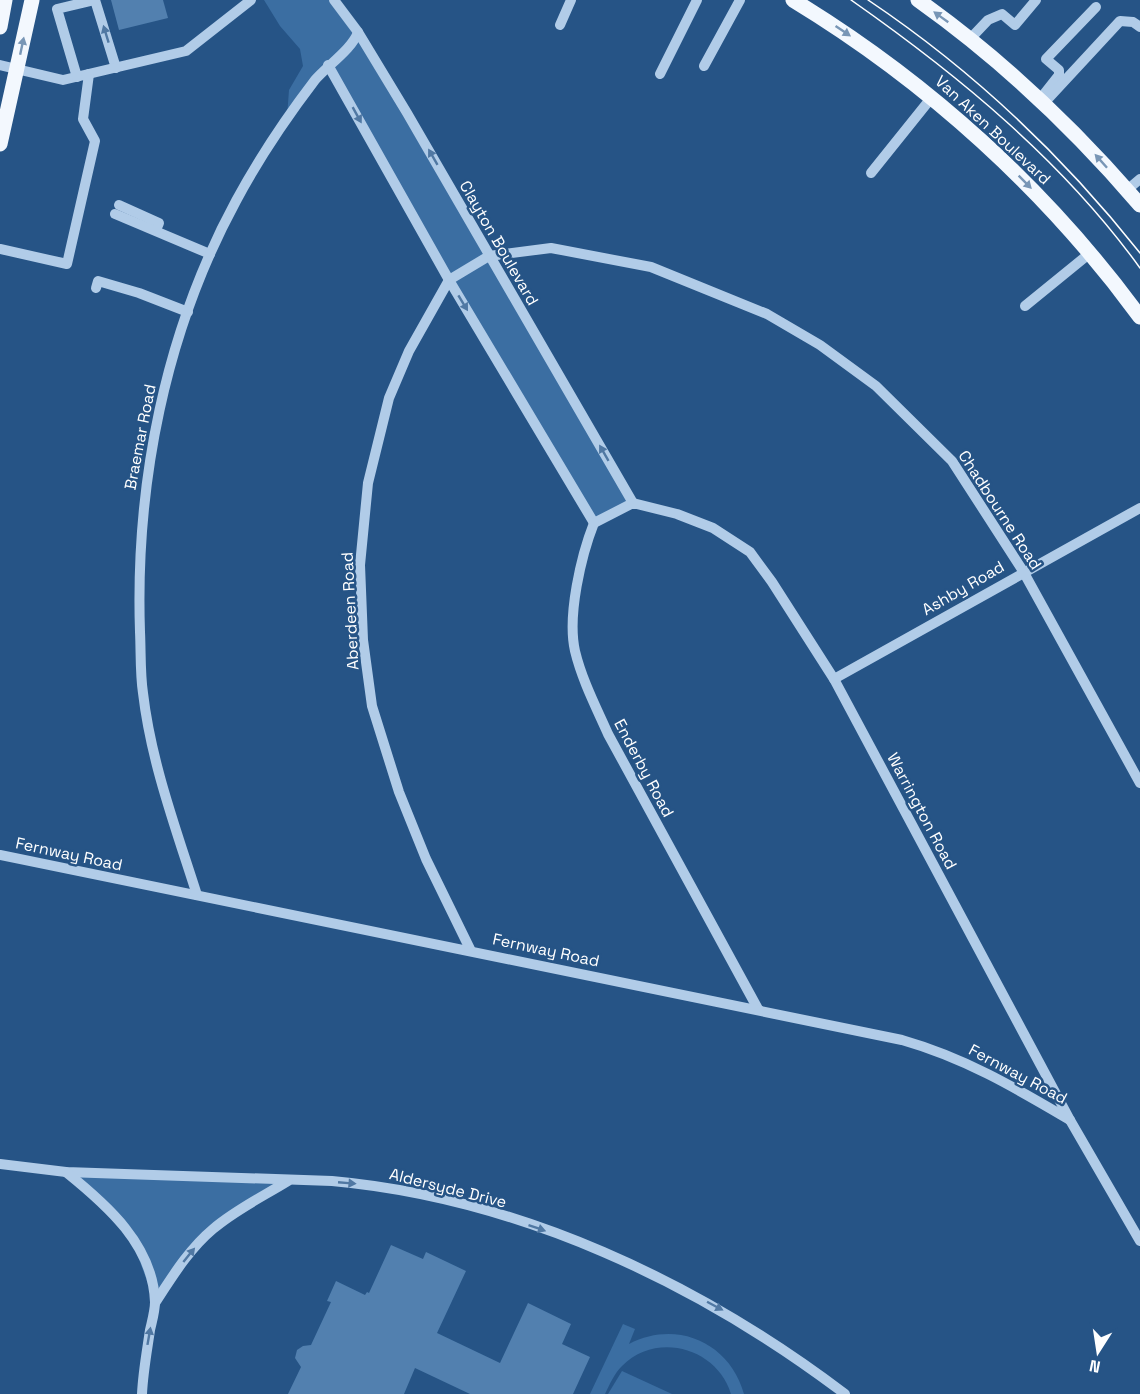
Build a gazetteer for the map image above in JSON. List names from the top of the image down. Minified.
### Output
{"streets":{"main road":["Van Aken Boulevard"],"street":["Clayton Boulevard","Braemar Road","Chadbourne Road","Ashby Road","Aberdeen Road","Enderby Road","Warrington Road","Fernway Road","Aldersyde Drive"]},"crossings":[["Clayton Boulevard","Braemar Road"],["Clayton Boulevard","Chadbourne Road"],["Clayton Boulevard","Aberdeen Road"],["Clayton Boulevard","Warrington Road"],["Braemar Road","Fernway Road"],["Chadbourne Road","Ashby Road"],["Chadbourne Road","Aberdeen Road"],["Ashby Road","Warrington Road"],["Aberdeen Road","Fernway Road"],["Enderby Road","Fernway Road"],["Warrington Road","Fernway Road"]],"one_way":["Aldersyde Drive"],"north":"bottom"}
